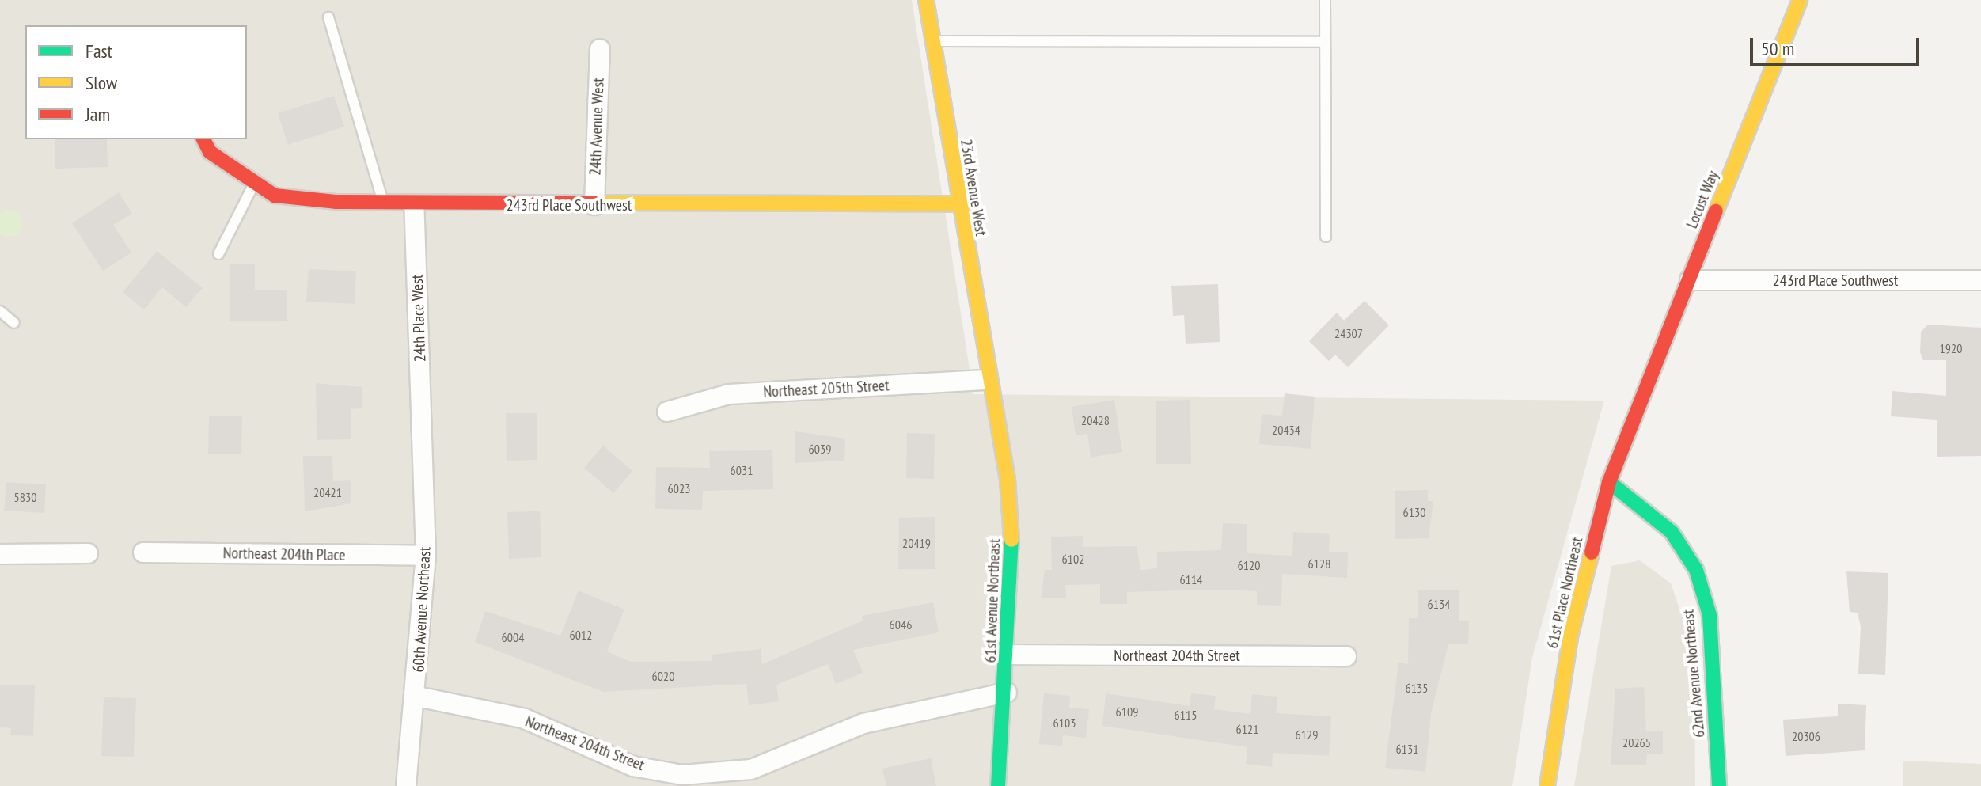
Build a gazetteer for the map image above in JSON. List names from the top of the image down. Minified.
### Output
{"streets":{"street":["24th Avenue West","23rd Avenue West","Locust Way","243rd Place Southwest","24th Place West","Northeast 205th Street","Northeast 204th Place","61st Place Northeast","61st Avenue Northeast","60th Avenue Northeast","Northeast 204th Street","62nd Avenue Northeast"]},"crossings":[["24th Avenue West","243rd Place Southwest"],["23rd Avenue West","243rd Place Southwest"],["23rd Avenue West","Northeast 205th Street"],["23rd Avenue West","61st Avenue Northeast"],["Locust Way","243rd Place Southwest"],["Locust Way","61st Place Northeast"],["243rd Place Southwest","24th Place West"],["24th Place West","60th Avenue Northeast"],["Northeast 205th Street","61st Avenue Northeast"],["Northeast 204th Place","60th Avenue Northeast"],["61st Place Northeast","62nd Avenue Northeast"],["61st Avenue Northeast","Northeast 204th Street"],["60th Avenue Northeast","Northeast 204th Street"]],"house_numbers":["24307","1920","20428","20434","6039","6031","6023","20421","5830","6130","20419","6102","6128","6120","6114","6134","6046","6012","6004","6020","6135","6109","6115","6103","6121","6129","20306","20265","6131"],"legend":["Fast","Slow","Jam"],"scale_bar":"50 m"}
